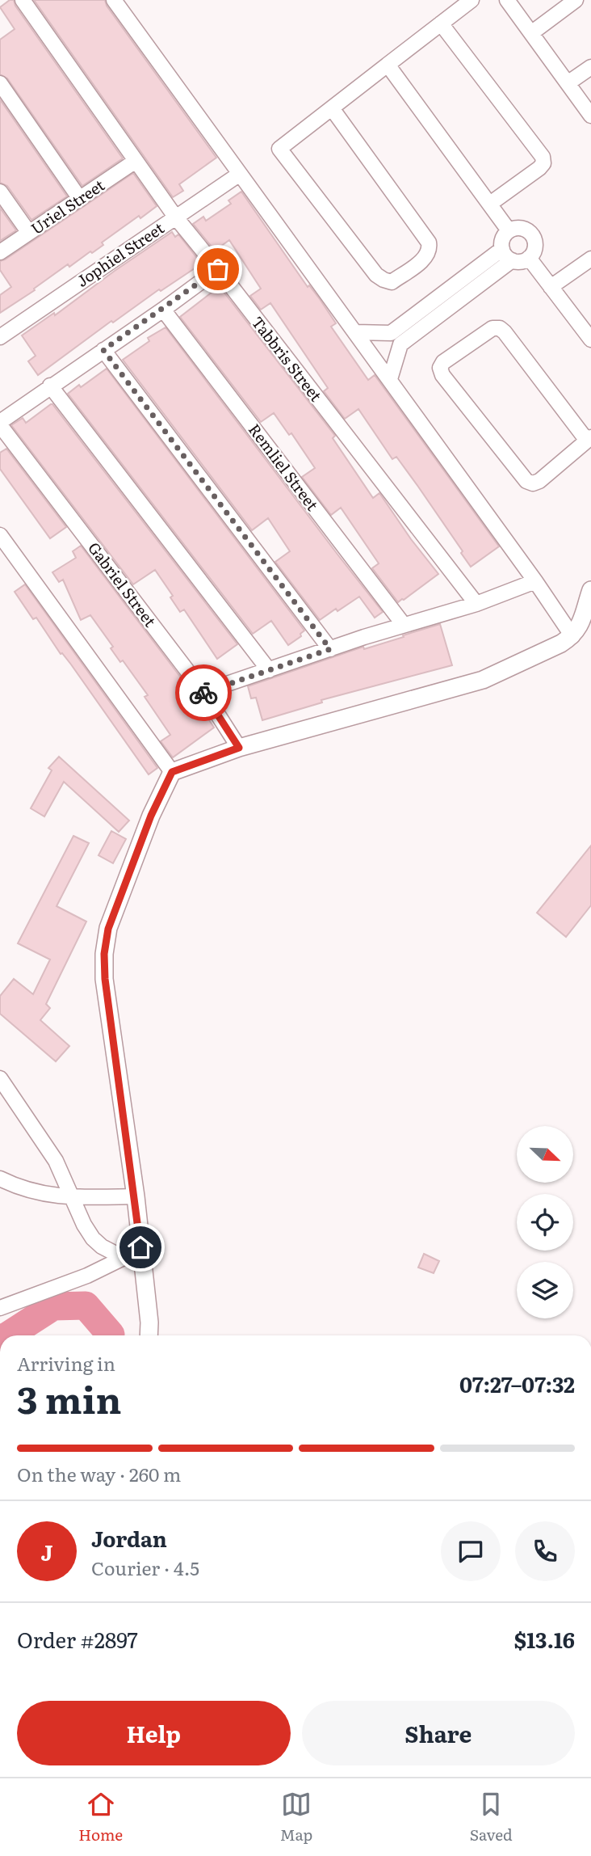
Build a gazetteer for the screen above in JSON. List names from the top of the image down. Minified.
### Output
{"streets":{"street":["Uriel Street","Jophiel Street","Tabbris Street","Remliel Street","Gabriel Street"]},"crossings":[["Uriel Street","Tabbris Street"],["Jophiel Street","Tabbris Street"]],"north":"bottom right","page":{"heading":["3 min","Arriving in","07:27–07:32"],"panel":["Jordan","Courier · 4.5","Order #2897","$13.16"],"bar":"On the way · 260 m","round":"J","buttons":["Help","Share"],"tabs":["Home","Map","Saved"]}}
